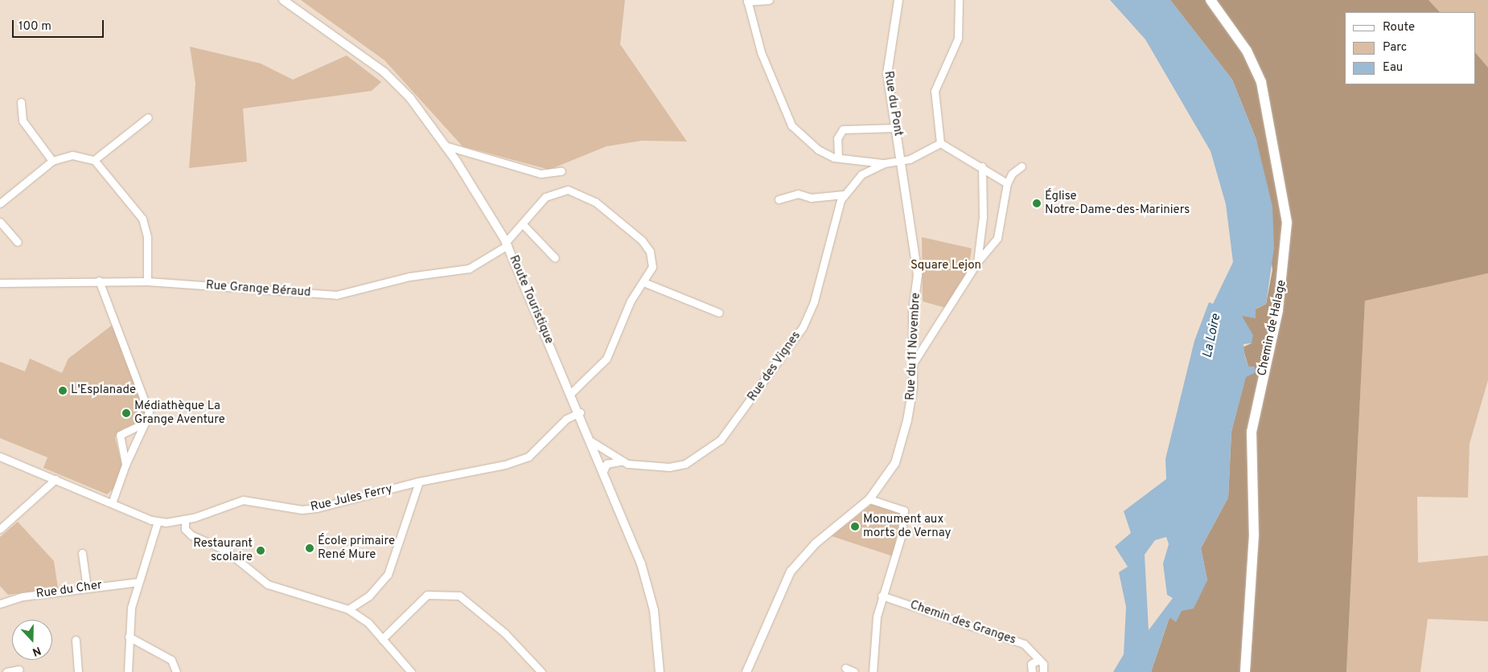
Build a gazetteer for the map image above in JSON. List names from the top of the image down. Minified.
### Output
{"streets":{"main road":["Chemin de Halage"],"street":["Rue du Pont","Rue Grange Béraud","Route Touristique","Rue du 11 Novembre","Rue des Vignes","Rue Jules Ferry","Rue du Cher","Chemin des Granges"]},"crossings":[["Rue du Pont","Rue du 11 Novembre"],["Rue du Pont","Rue des Vignes"],["Rue Grange Béraud","Route Touristique"],["Route Touristique","Rue des Vignes"],["Route Touristique","Rue Jules Ferry"],["Rue du 11 Novembre","Rue des Vignes"]],"water":["La Loire"],"parks":["Square Lejon"],"places":["Église Notre-Dame-des-Mariniers","L'Esplanade","Médiathèque La Grange Aventure","Monument aux morts de Vernay","École primaire René Mure","Restaurant scolaire"],"legend":["Route","Parc","Eau"],"scale_bar":"100 m","north":"bottom"}
